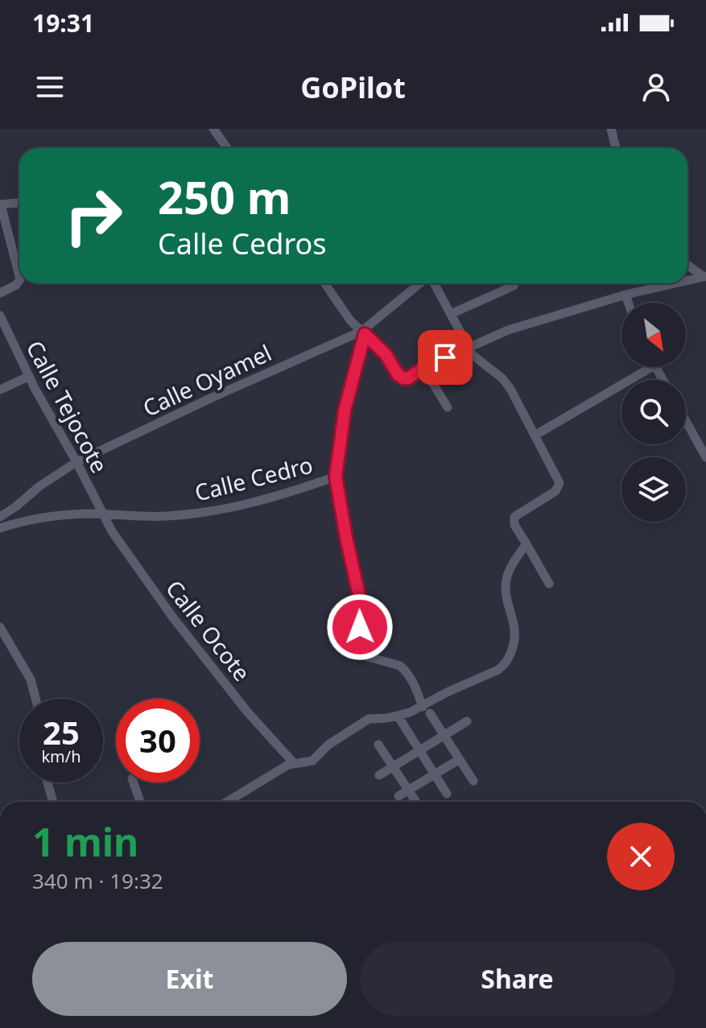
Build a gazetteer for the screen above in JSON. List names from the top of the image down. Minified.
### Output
{"streets":{"street":["Calle Oyamel","Calle Tejocote","Calle Cedro","Calle Ocote"]},"crossings":[["Calle Oyamel","Calle Tejocote"],["Calle Tejocote","Calle Cedro"],["Calle Tejocote","Calle Ocote"],["Calle Cedro","Calle Ocote"]],"north":"bottom right","page":{"status":"19:31","header":"GoPilot","turn":["250 m","Calle Cedros"],"speed":"25 km/h","limit":"30","heading":["1 min","340 m · 19:32"],"buttons":["Exit","Share"]}}
